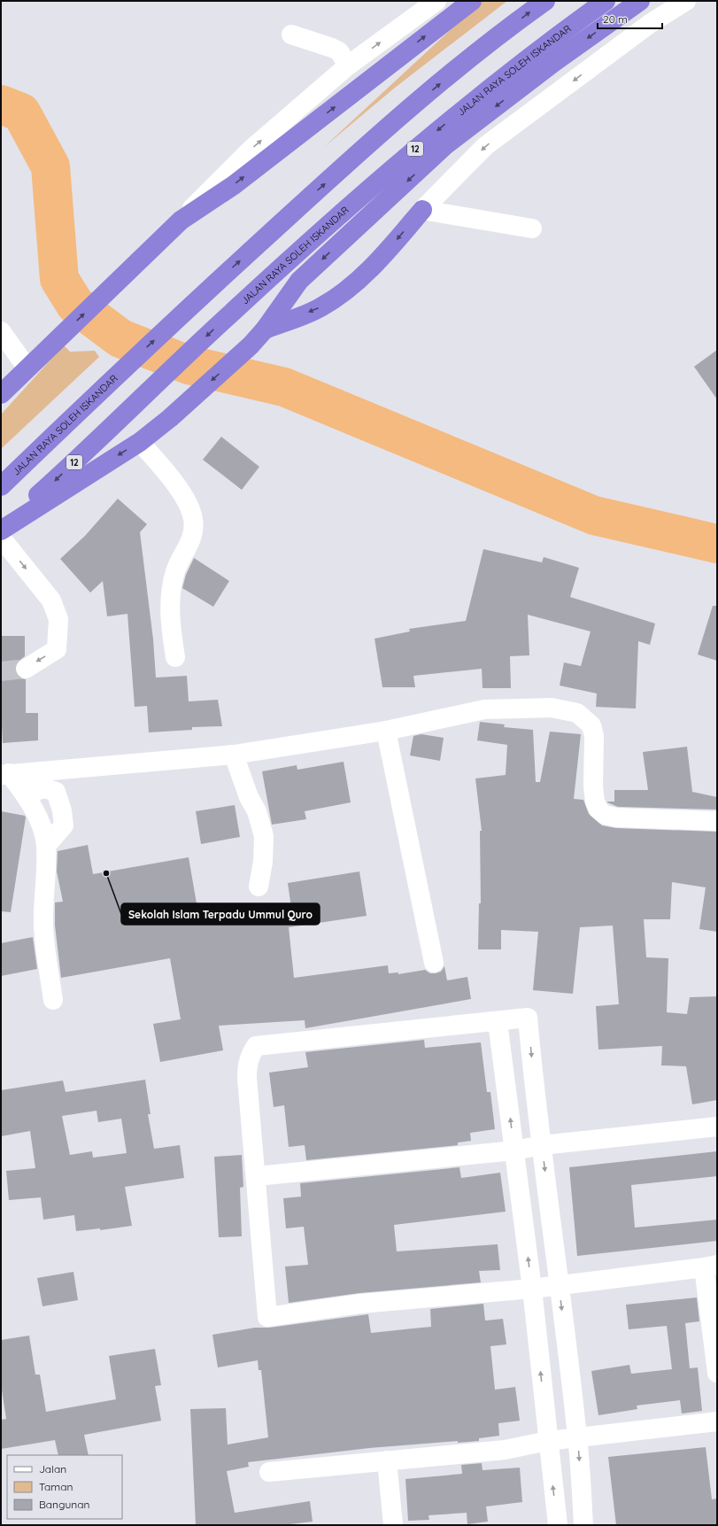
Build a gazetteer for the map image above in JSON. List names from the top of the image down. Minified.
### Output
{"streets":{"highway":["JALAN RAYA SOLEH ISKANDAR","12"]},"places":["Sekolah Islam Terpadu Ummul Quro"],"legend":["Jalan","Taman","Bangunan"],"scale_bar":"20 m"}
